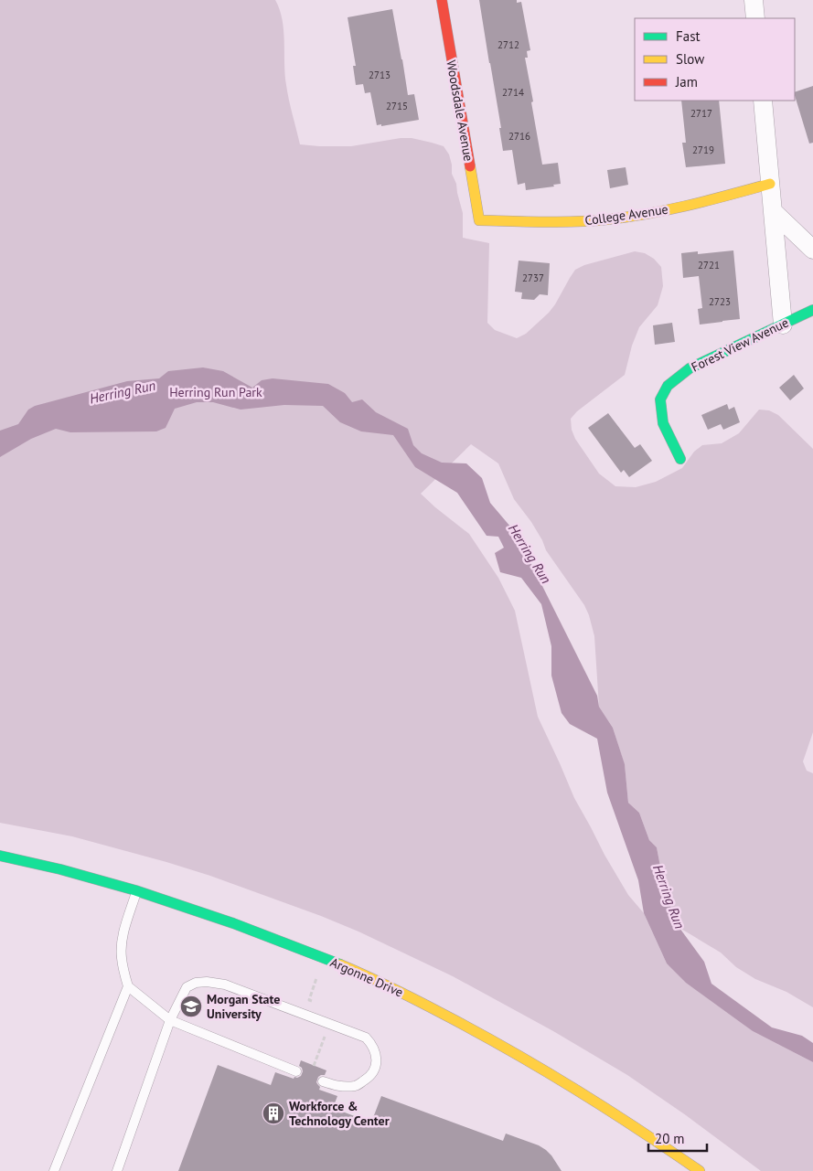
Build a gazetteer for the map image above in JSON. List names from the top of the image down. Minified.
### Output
{"streets":{"main road":["Woodsdale Avenue","College Avenue","Forest View Avenue","Argonne Drive"]},"crossings":[["Woodsdale Avenue","College Avenue"]],"water":["Herring Run"],"parks":["Herring Run Park"],"places":{"school or university":["Morgan State University"],"building":["Workforce & Technology Center"]},"house_numbers":["2712","2713","2714","2715","2717","2716","2719","2721","2737","2723"],"legend":["Fast","Slow","Jam"],"scale_bar":"20 m"}
